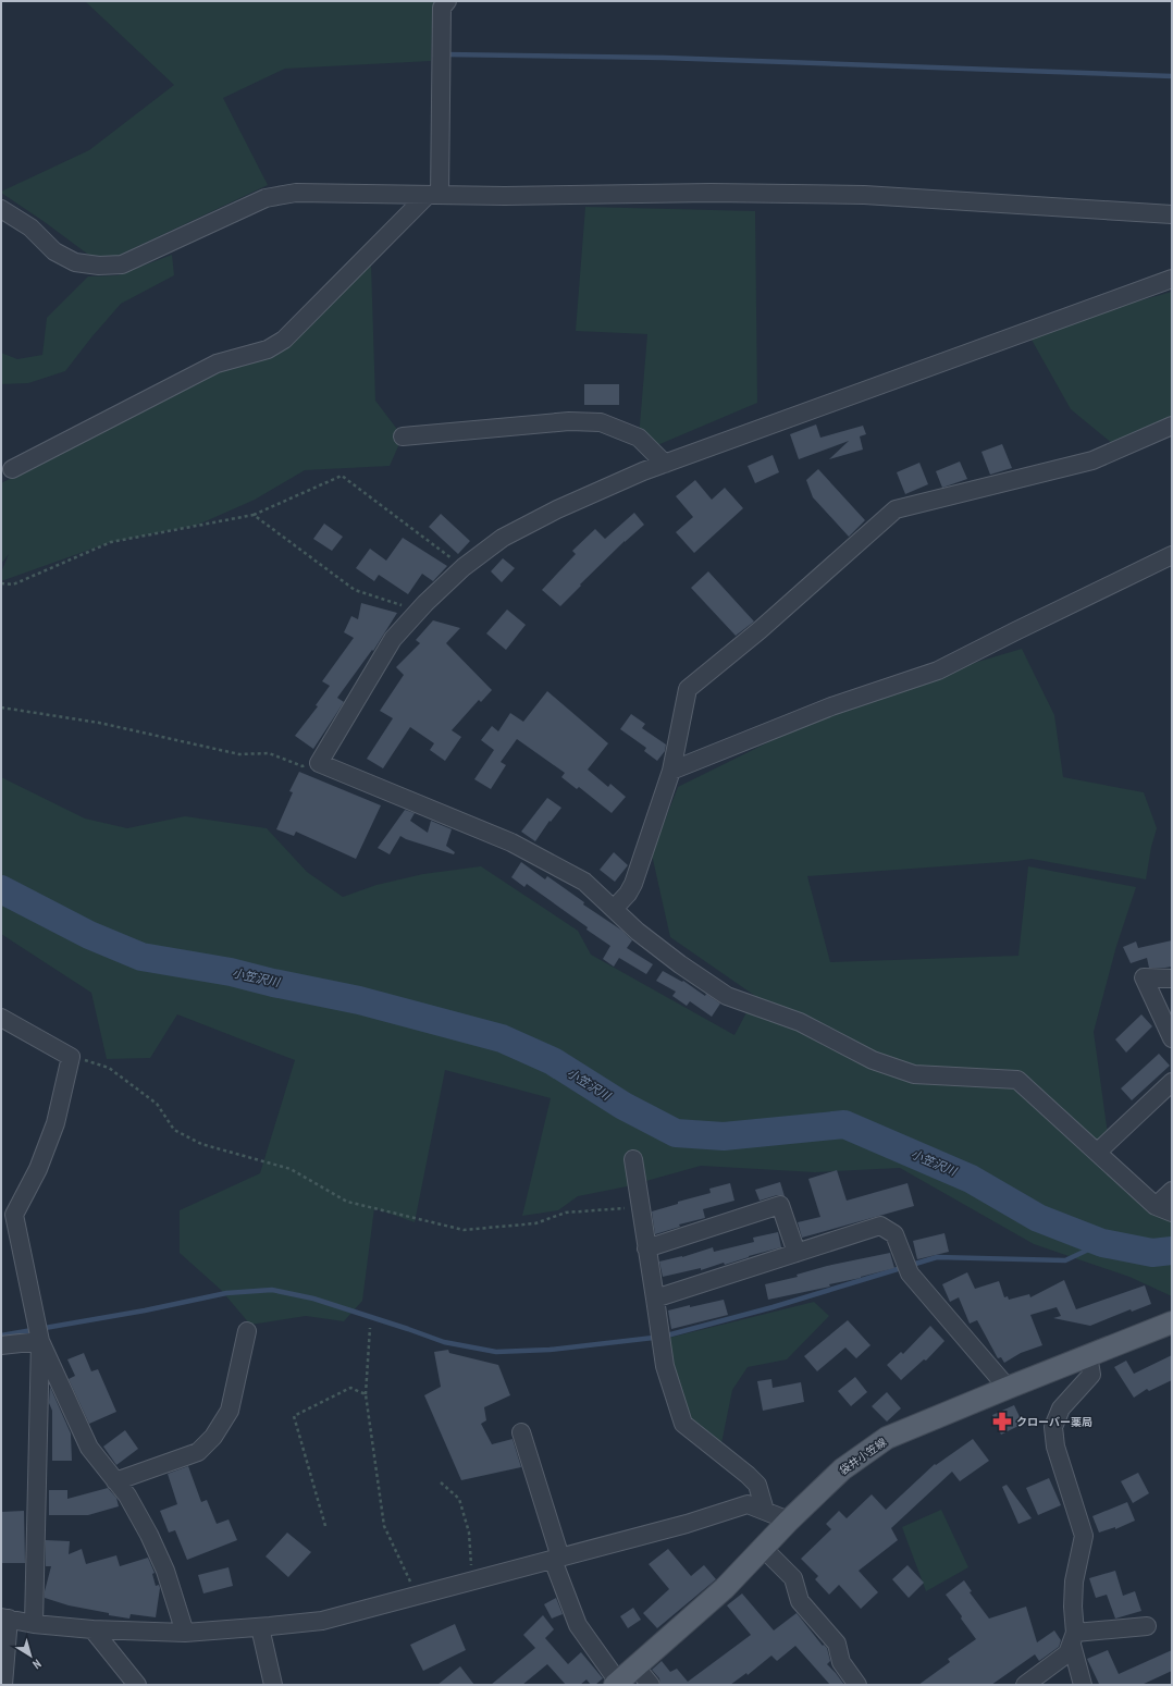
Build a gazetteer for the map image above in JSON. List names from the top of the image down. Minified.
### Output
{"streets":{"main road":["袋井小笠線"]},"water":["小笠沢川"],"places":{"pharmacy":["クローバー薬局"]},"north":"bottom right"}
